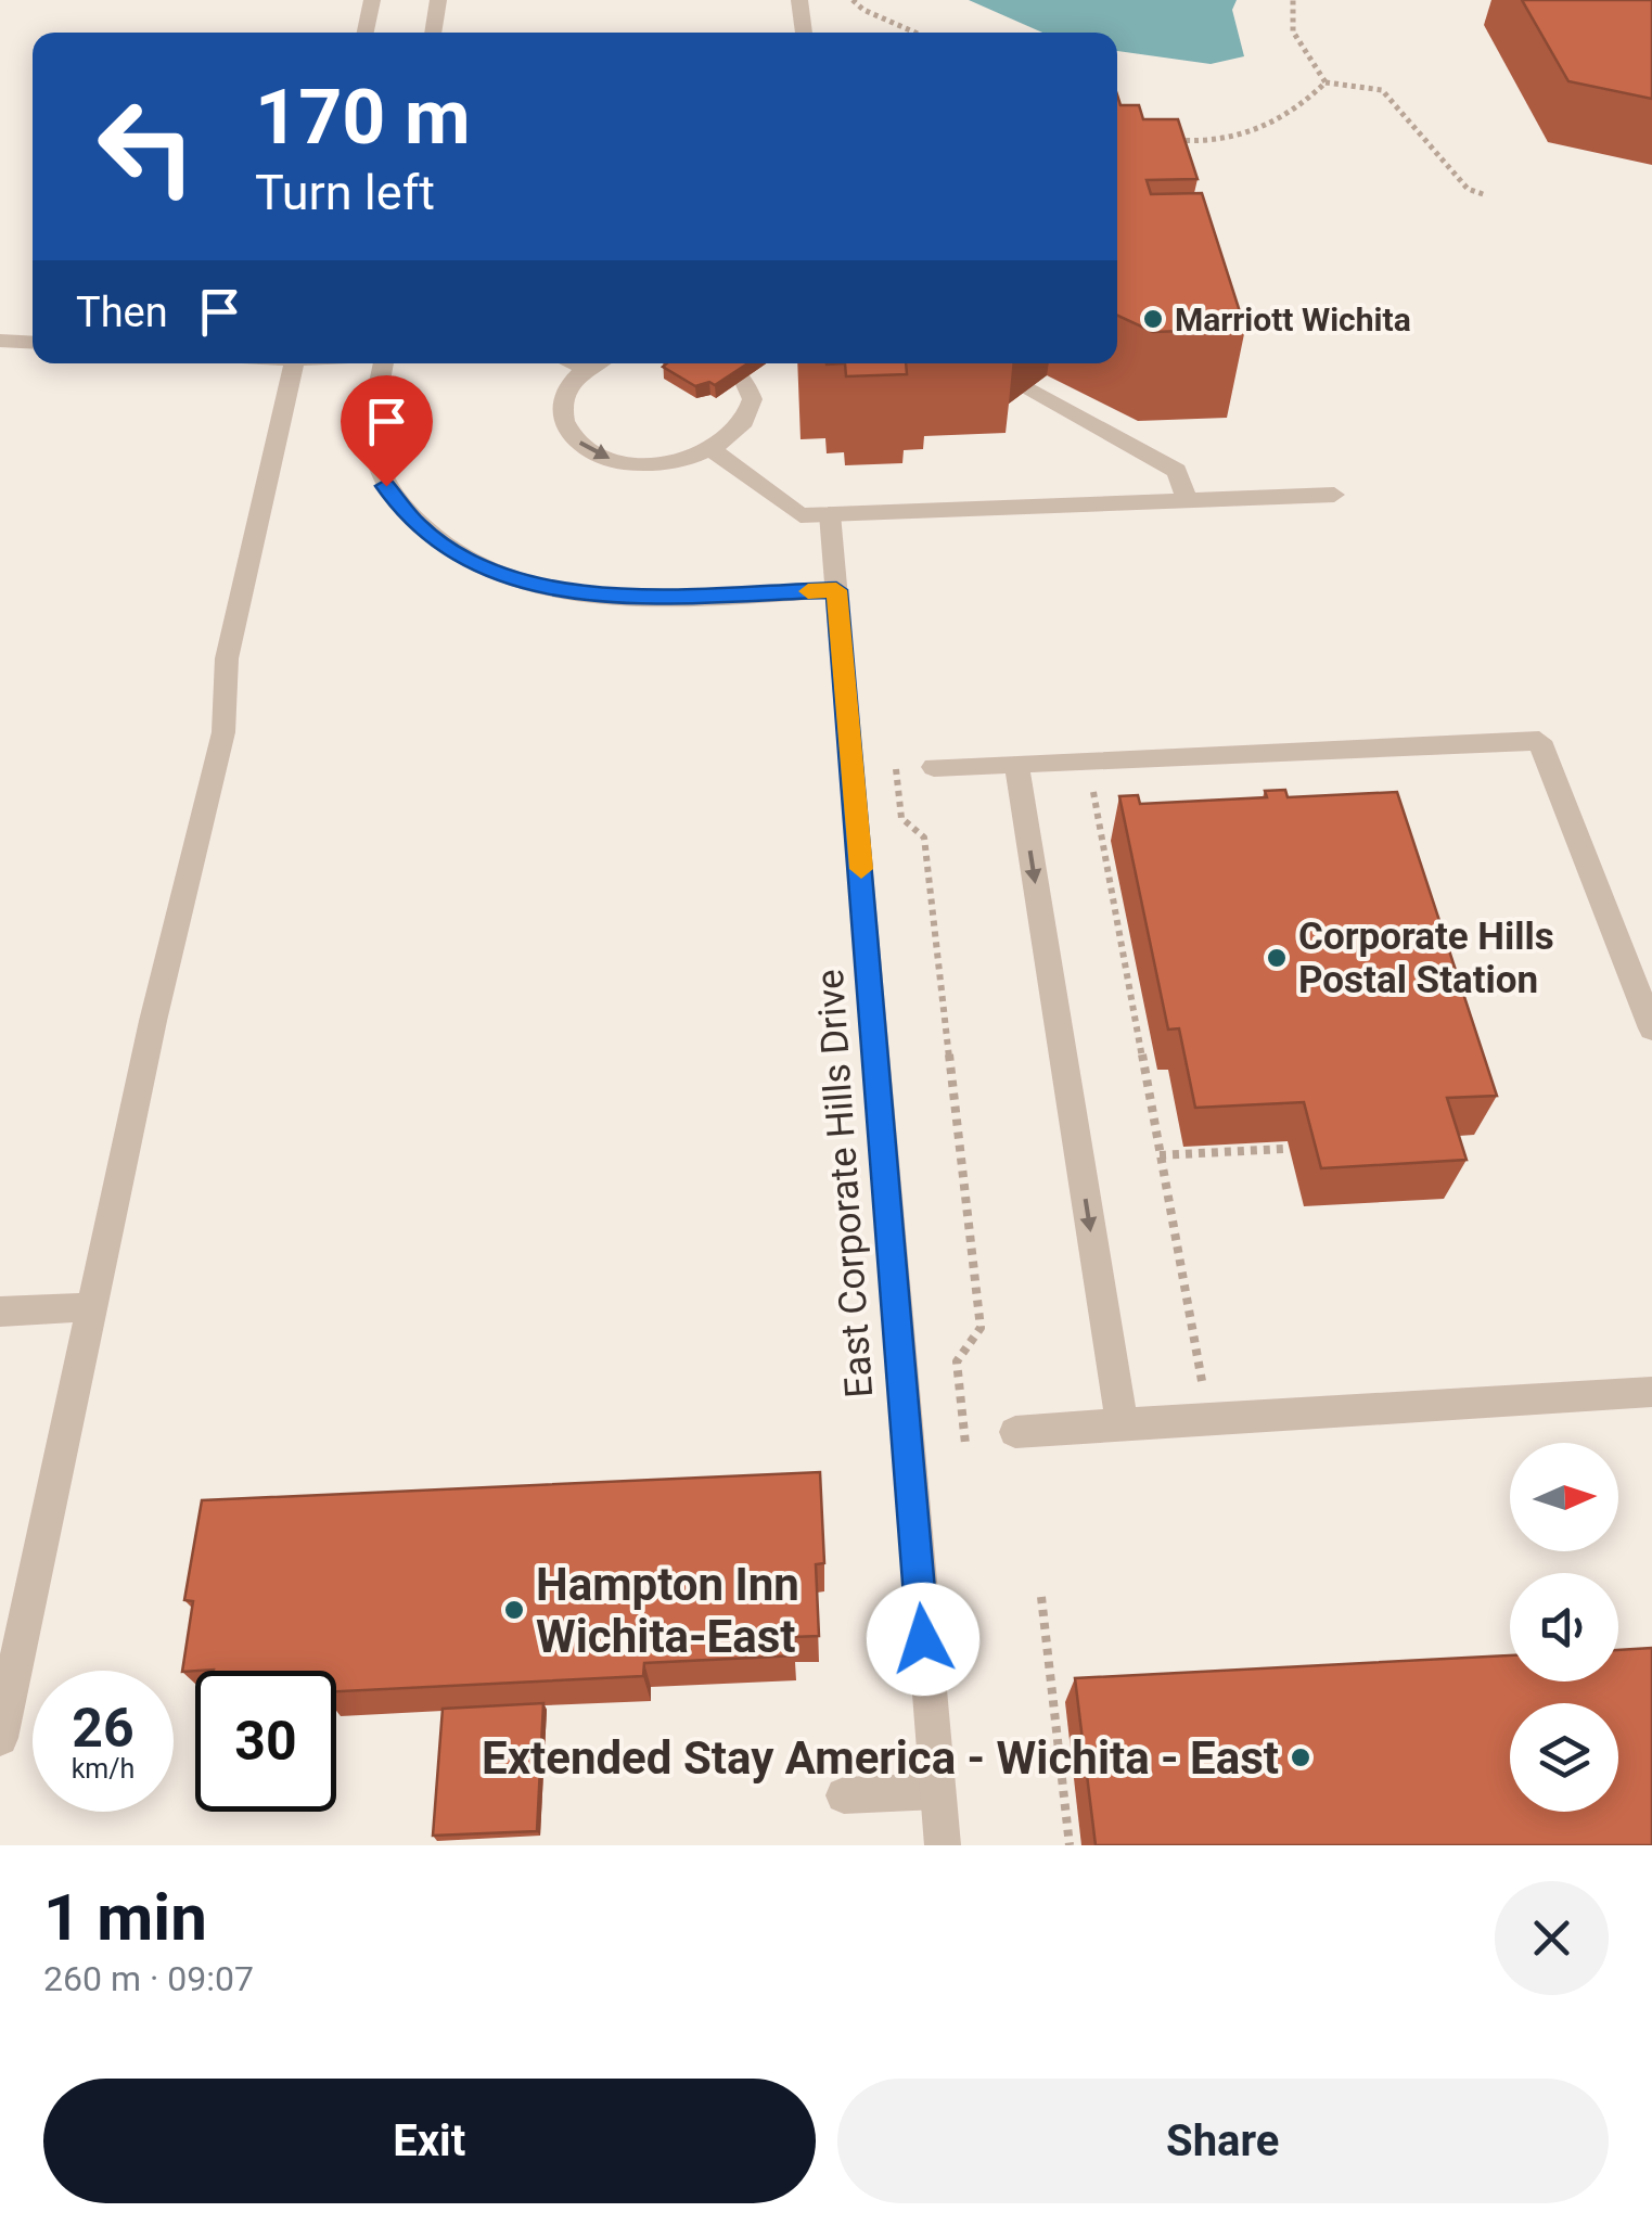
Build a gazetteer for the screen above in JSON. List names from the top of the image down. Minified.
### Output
{"streets":{"street":["East Corporate Hills Drive"]},"places":["Marriott Wichita","Corporate Hills Postal Station","Hampton Inn Wichita-East","Extended Stay America - Wichita - East"],"north":"right","page":{"turn":["170 m","Turn left"],"then":"Then","speed":"26 km/h","limit":"30","heading":["1 min","260 m · 09:07"],"buttons":["Exit","Share"]}}
